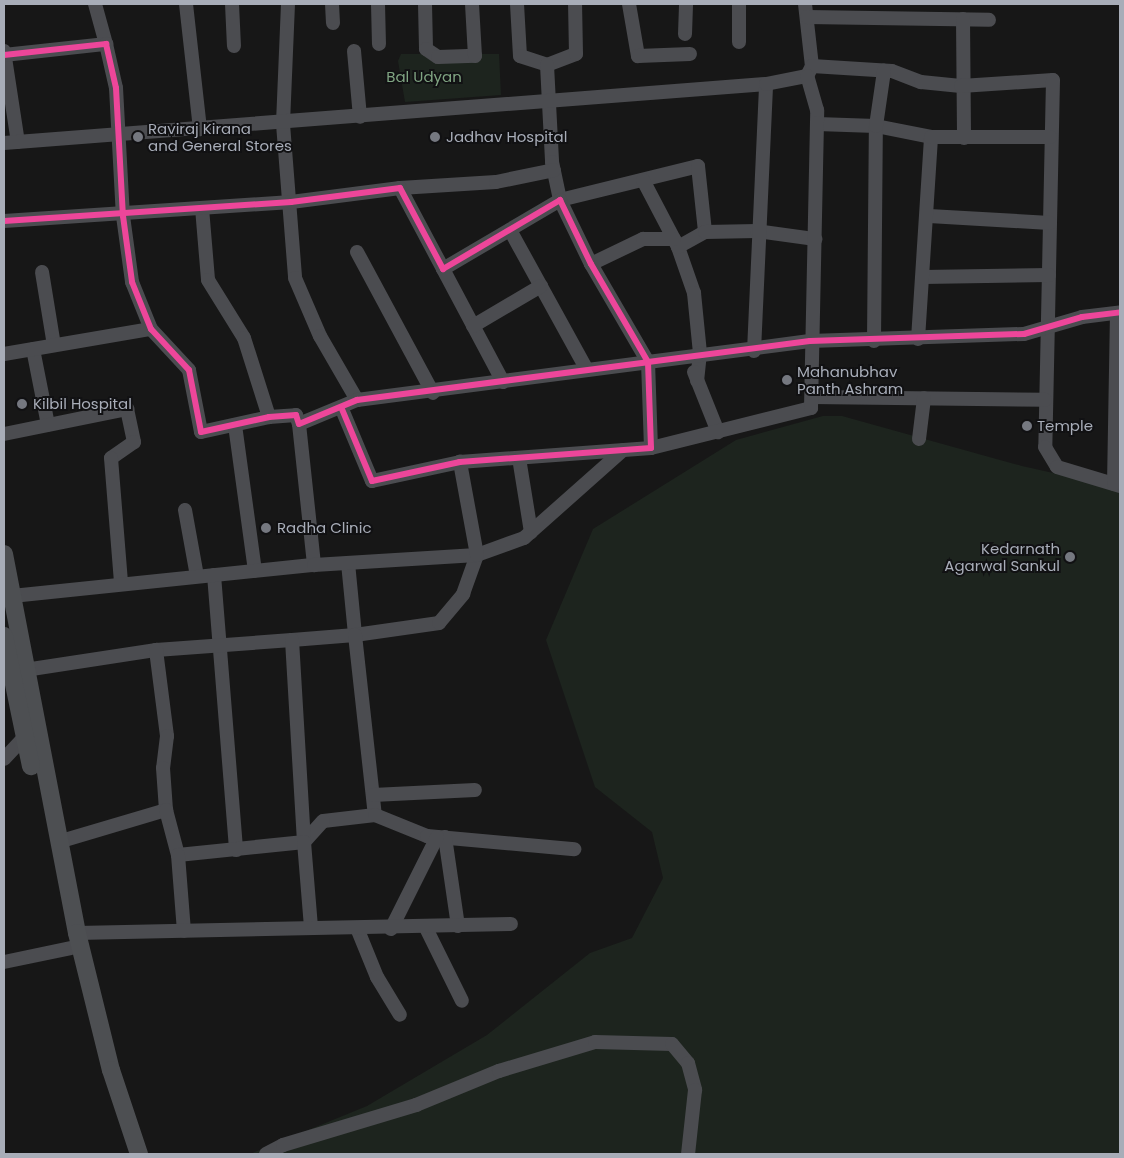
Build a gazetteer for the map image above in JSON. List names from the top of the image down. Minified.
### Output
{"parks":["Bal Udyan"],"places":["Raviraj Kirana and General Stores","Jadhav Hospital","Mahanubhav Panth Ashram","Kilbil Hospital","Temple","Radha Clinic","Kedarnath Agarwal Sankul"]}
